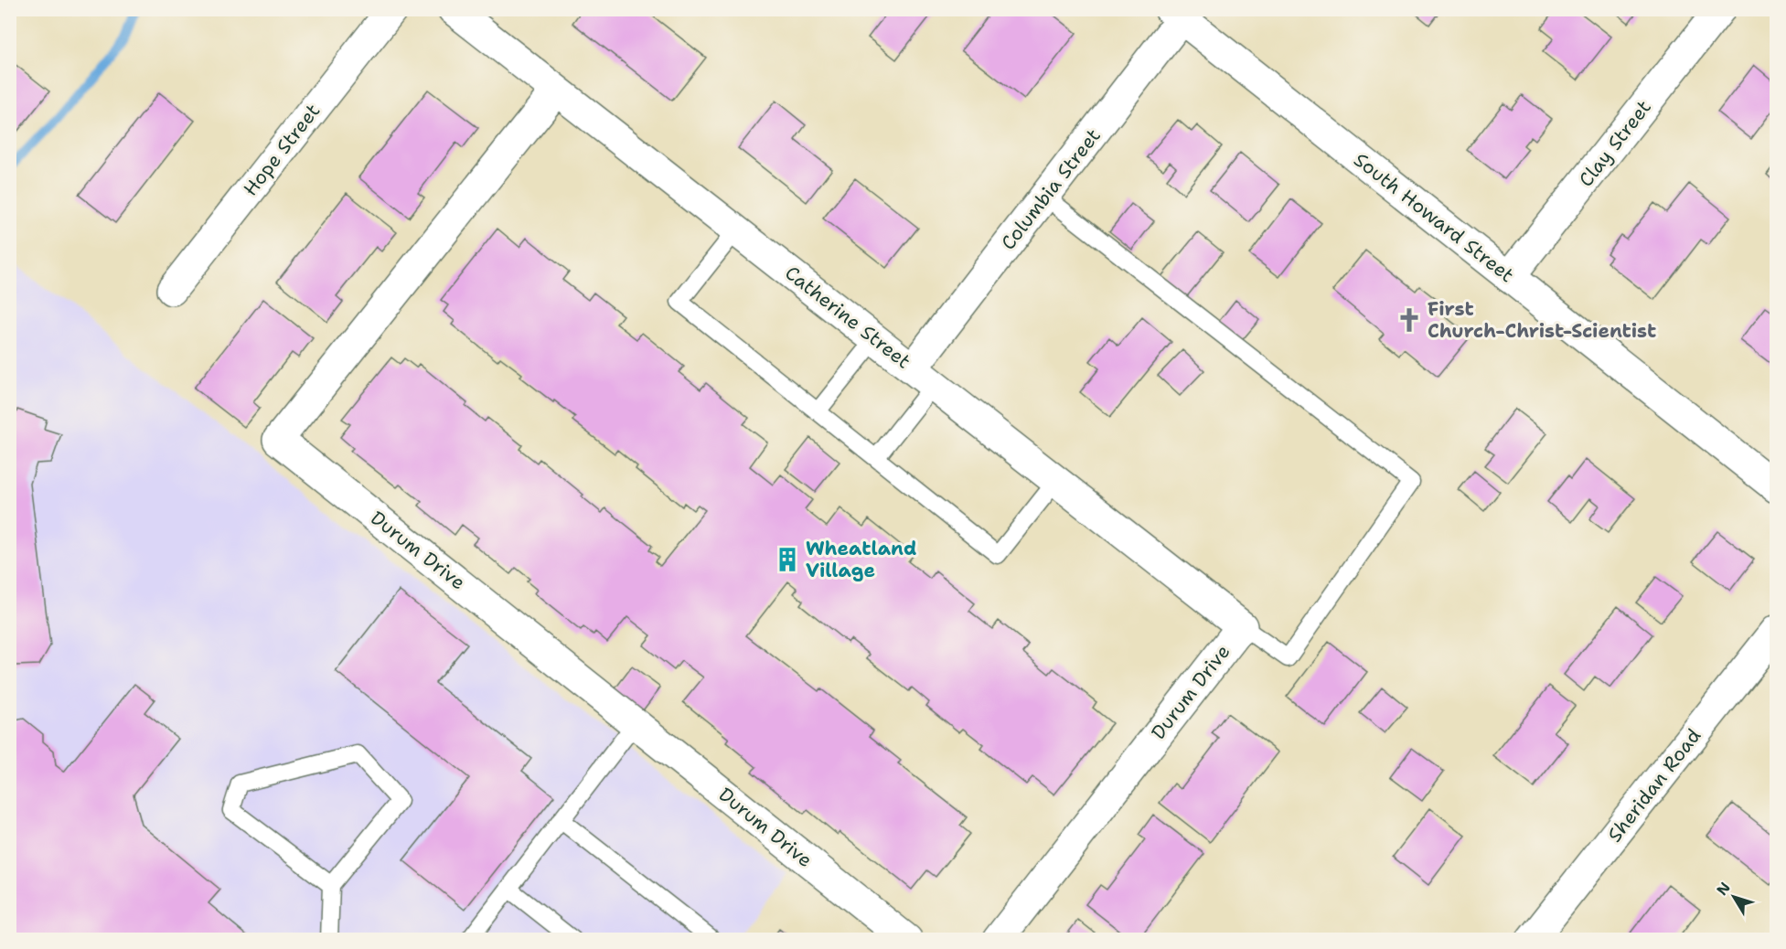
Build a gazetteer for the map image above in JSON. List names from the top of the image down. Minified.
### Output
{"streets":{"street":["Clay Street","Hope Street","Columbia Street","South Howard Street","Catherine Street","Durum Drive","Sheridan Road"]},"crossings":[["Clay Street","South Howard Street"],["Columbia Street","South Howard Street"],["Columbia Street","Catherine Street"],["Catherine Street","Durum Drive"]],"places":{"church":["First Church-Christ-Scientist"],"building":["Wheatland Village"]},"north":"top left"}
